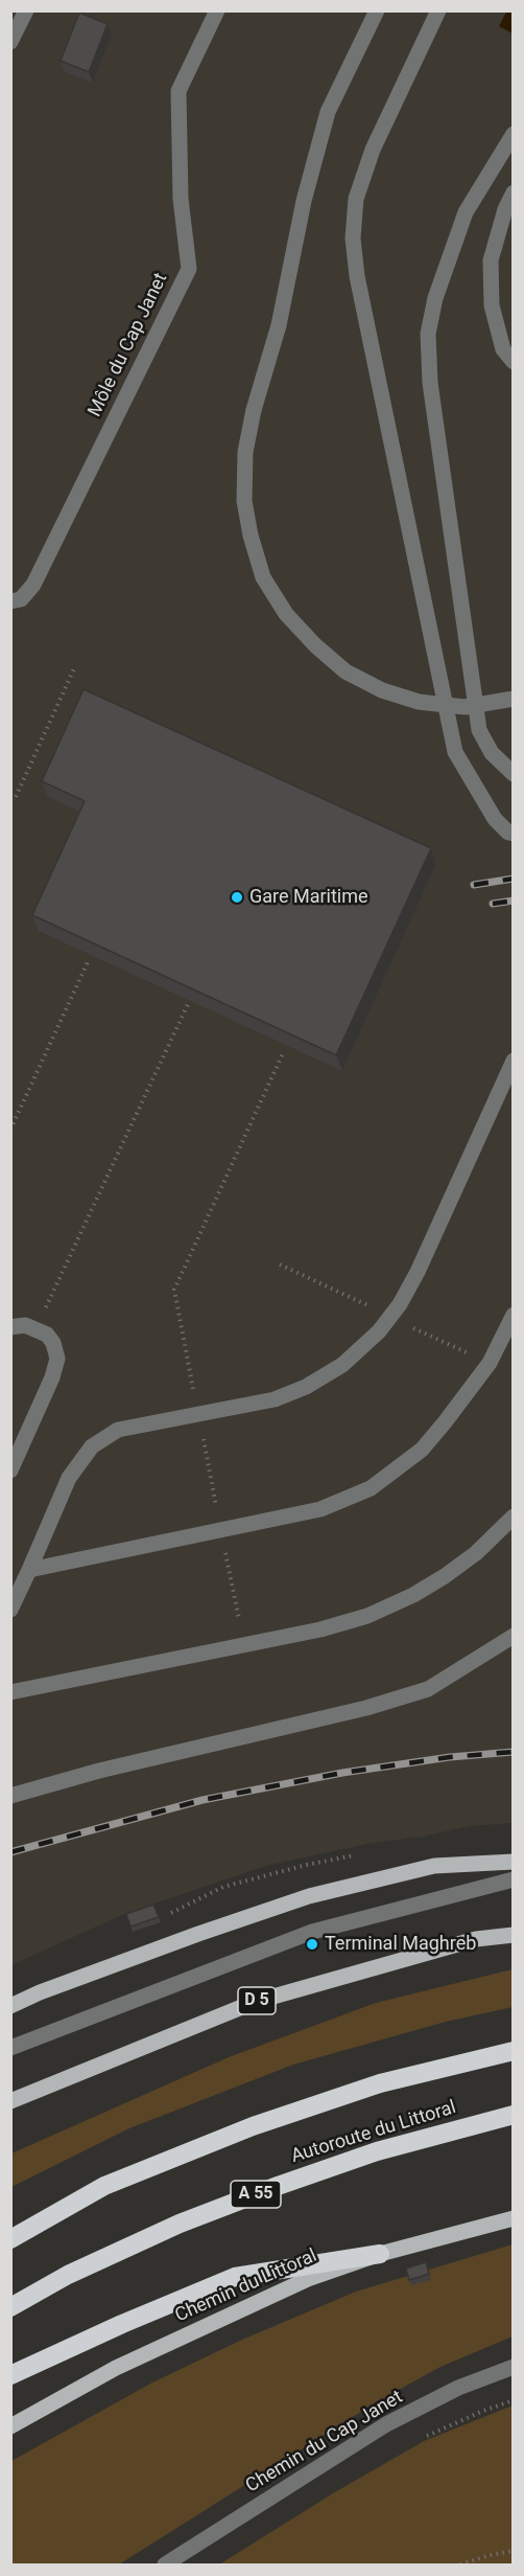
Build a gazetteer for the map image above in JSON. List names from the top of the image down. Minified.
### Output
{"streets":{"highway":["Autoroute du Littoral","A 55"],"main road":["D 5","Chemin du Littoral"],"street":["Môle du Cap Janet","Chemin du Cap Janet"]},"places":["Gare Maritime","Terminal Maghreb"]}
